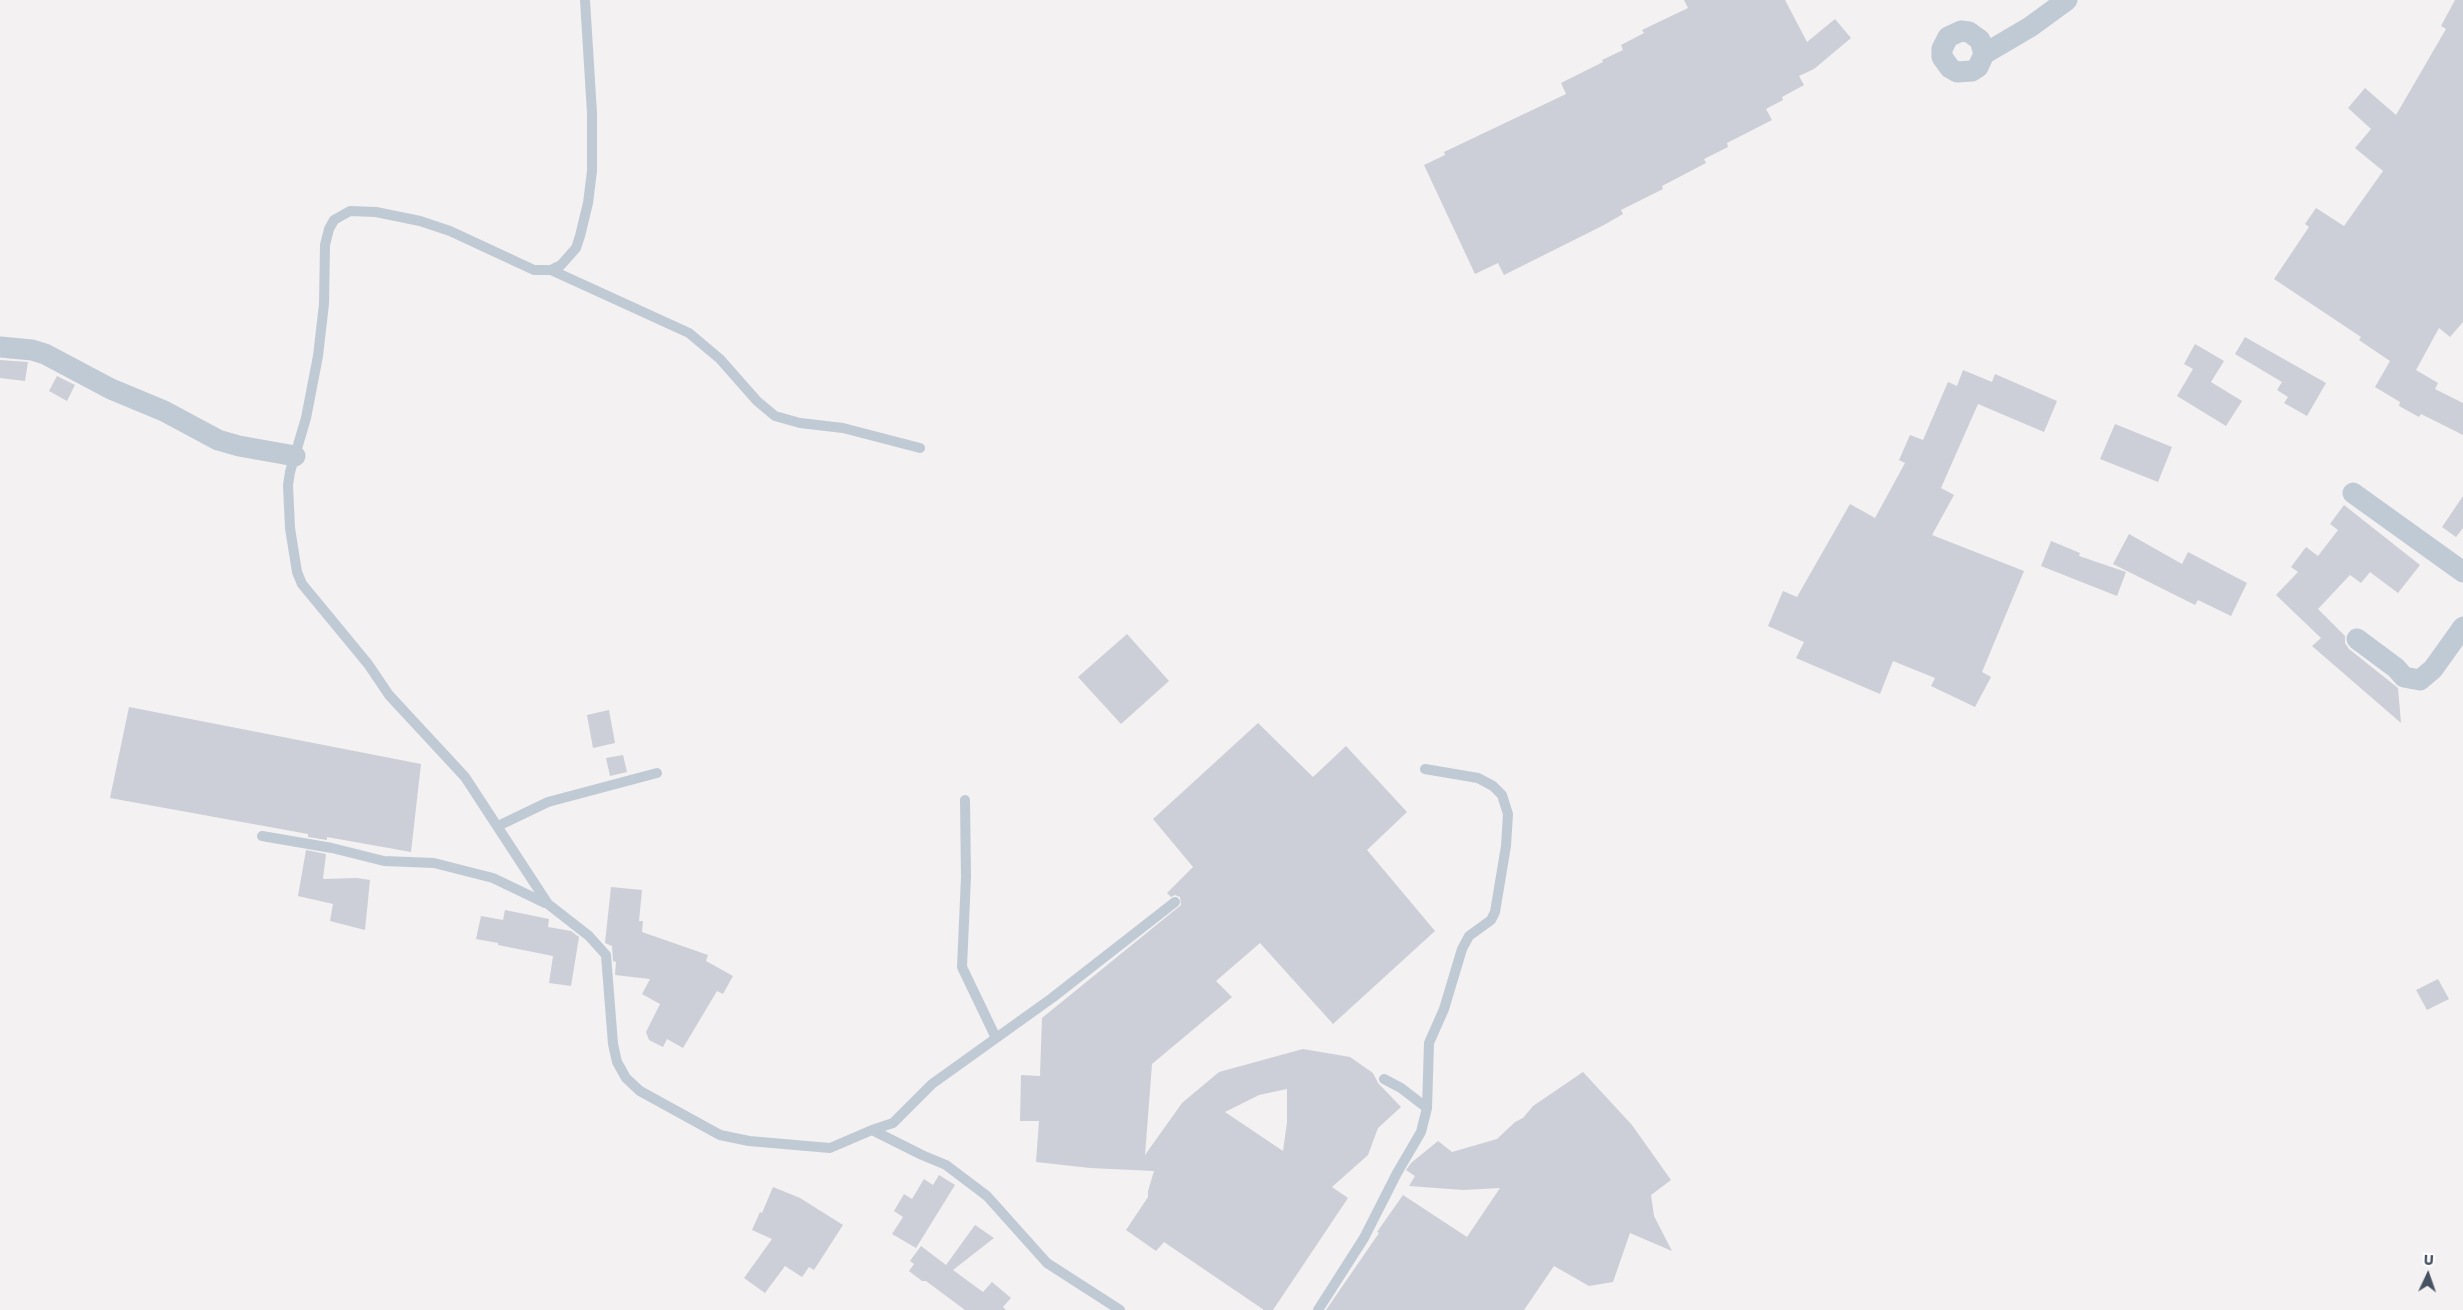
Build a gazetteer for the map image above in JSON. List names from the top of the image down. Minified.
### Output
{"north":"top"}
